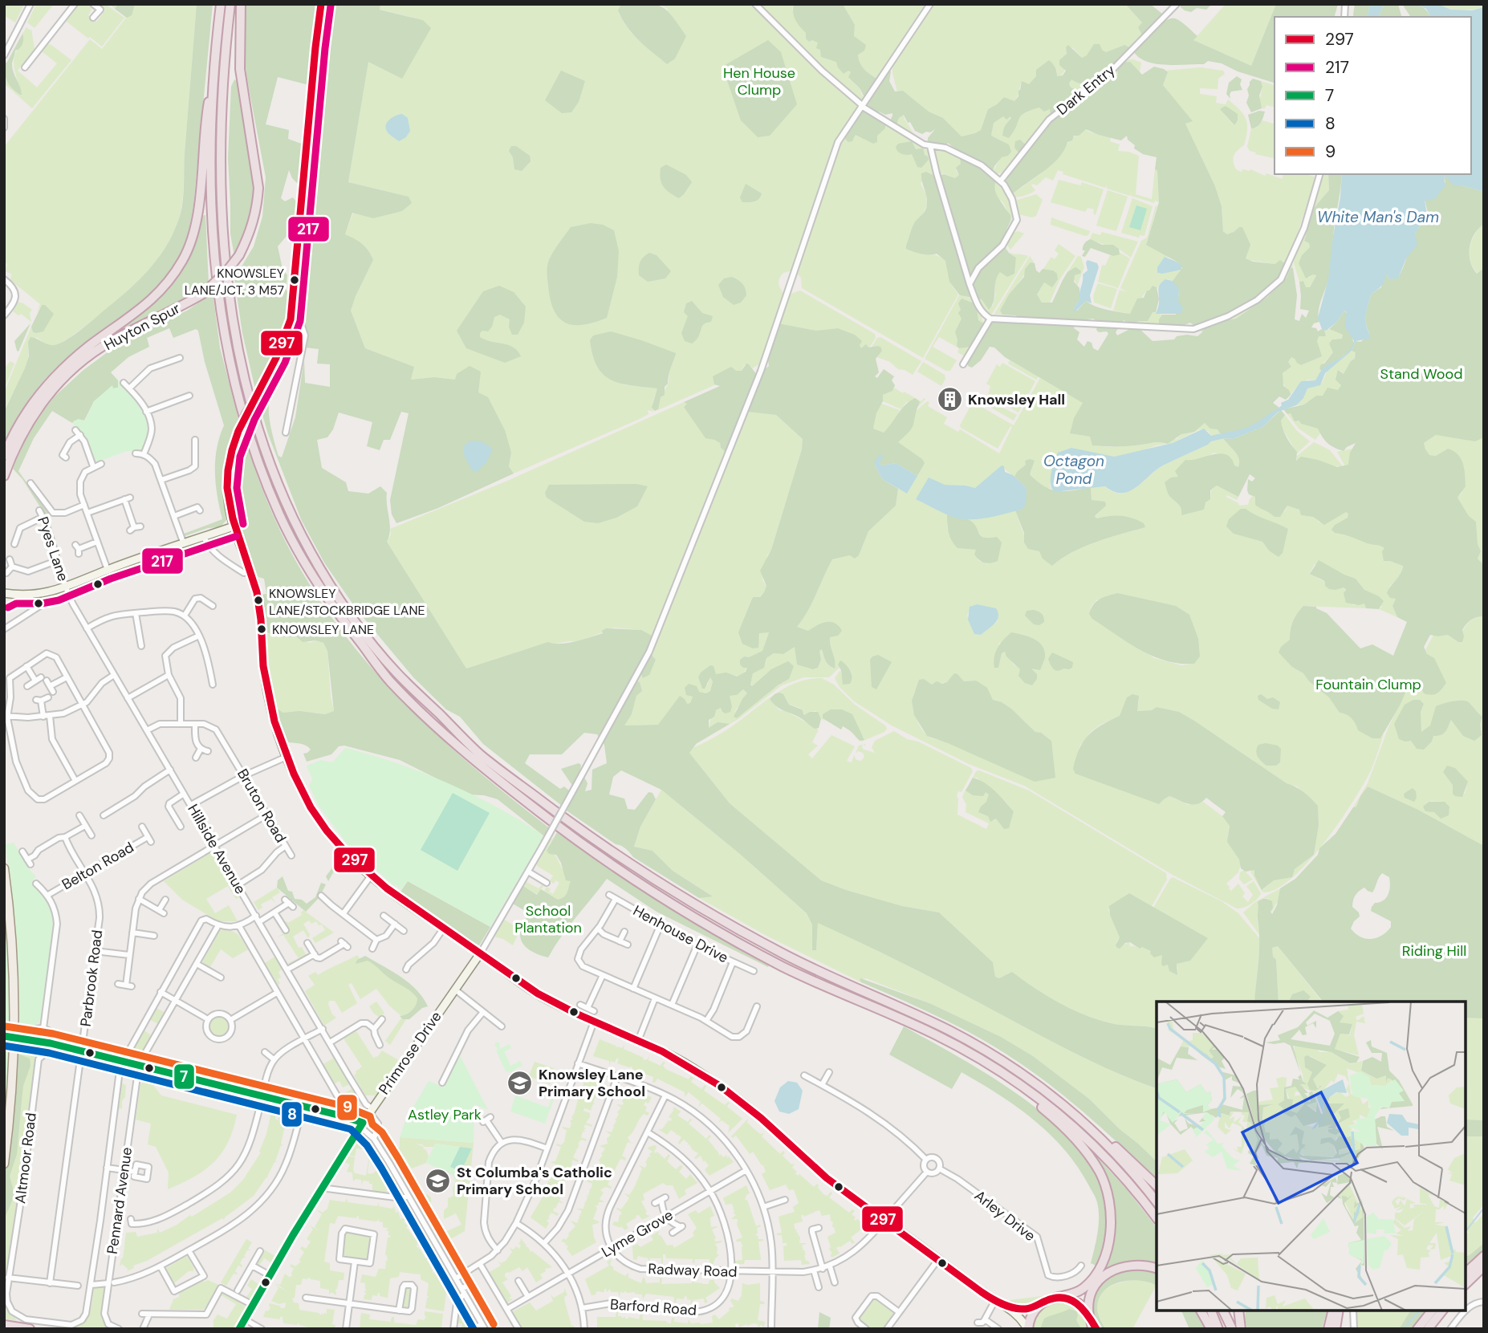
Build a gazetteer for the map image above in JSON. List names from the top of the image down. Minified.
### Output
{"streets":{"highway":["Huyton Spur"],"main road":["Primrose Drive"],"street":["Dark Entry","Pyes Lane","Bruton Road","Hillside Avenue","Belton Road","Henhouse Drive","Parbrook Road","Altmoor Road","Pennard Avenue","Arley Drive","Lyme Grove","Radway Road","Barford Road"]},"crossings":[["Pyes Lane","Hillside Avenue"],["Hillside Avenue","Primrose Drive"],["Belton Road","Parbrook Road"],["Altmoor Road","Pennard Avenue"],["Arley Drive","Radway Road"],["Lyme Grove","Radway Road"],["Lyme Grove","Barford Road"],["Radway Road","Barford Road"]],"water":["White Man's Dam","Octagon Pond"],"parks":["Hen House Clump","Stand Wood","Fountain Clump","School Plantation","Riding Hill","Astley Park"],"places":{"other":["KNOWSLEY LANE/JCT. 3 M57","KNOWSLEY LANE/STOCKBRIDGE LANE","KNOWSLEY LANE"],"building":["Knowsley Hall"],"school or university":["Knowsley Lane Primary School","St Columba's Catholic Primary School"]},"lines":["transit line 297","transit line 217","transit line 9","transit line 7","transit line 8"],"legend":["297","217","7","8","9"]}
